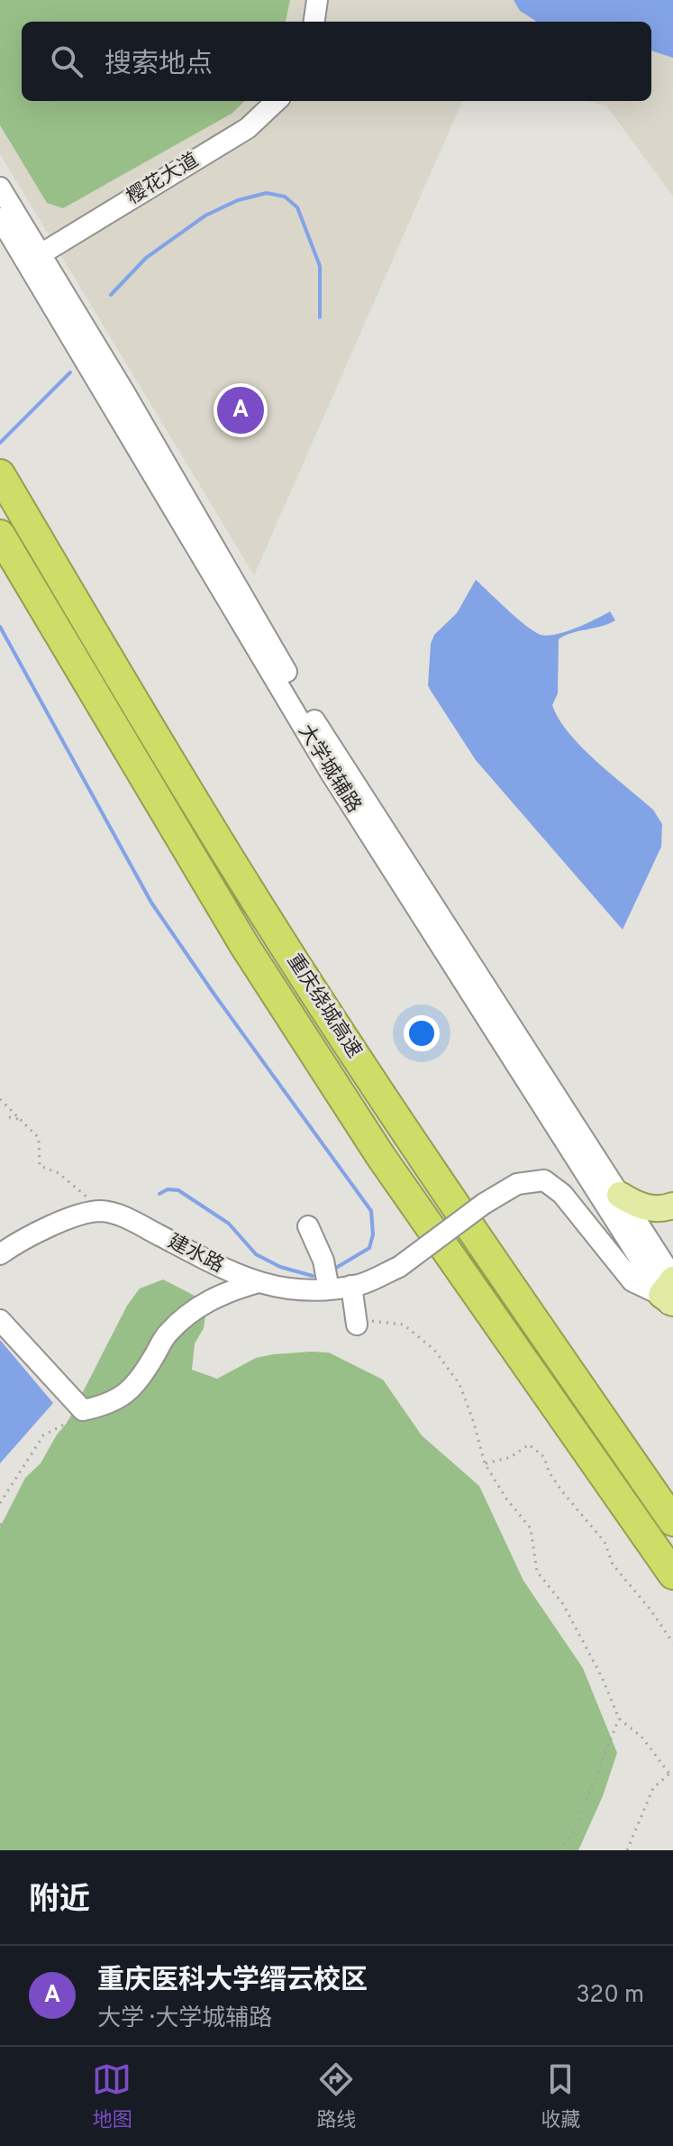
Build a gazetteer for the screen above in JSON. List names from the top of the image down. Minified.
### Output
{"streets":{"highway":["重庆绕城高速"],"street":["樱花大道","大学城辅路","建水路"]},"crossings":[["樱花大道","大学城辅路"],["大学城辅路","建水路"]],"page":{"search":"搜索地点","pins":"A","heading":"附近","list":[{"mark":"A","name":"重庆医科大学缙云校区","note":"大学 · 大学城辅路","value":"320 m"}],"nav":["地图","路线","收藏"]}}
